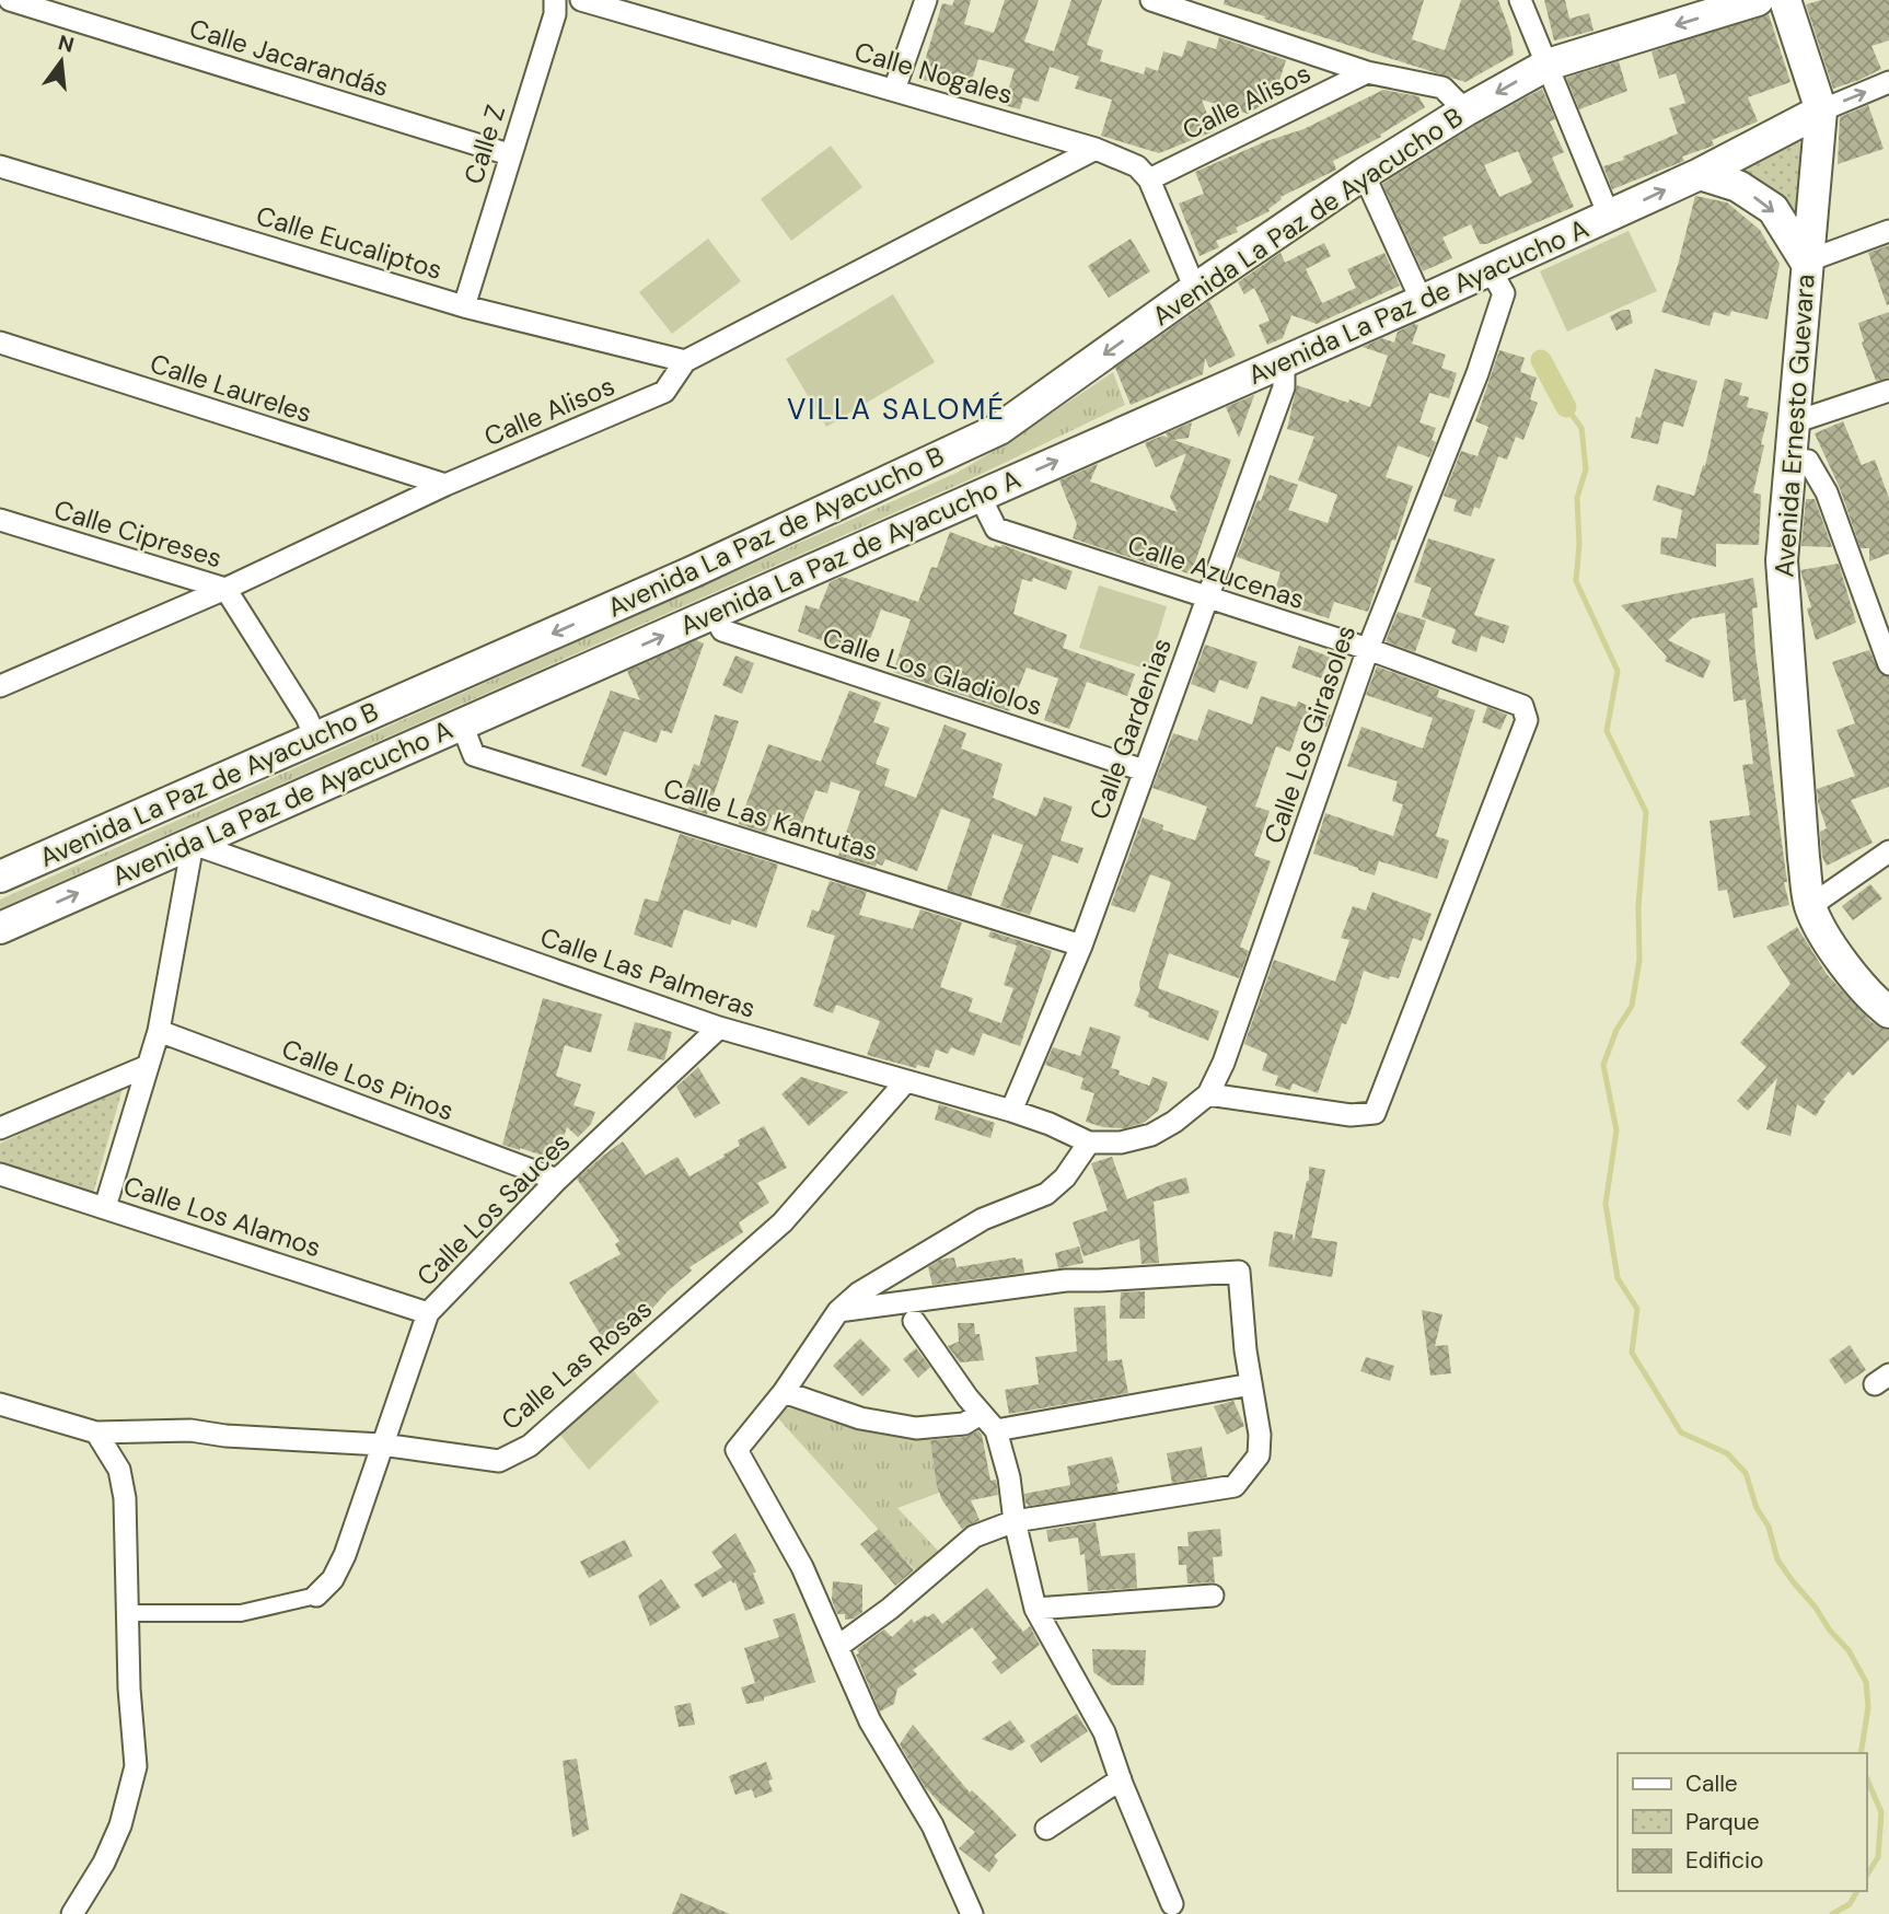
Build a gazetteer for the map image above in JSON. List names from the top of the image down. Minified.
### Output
{"streets":{"main road":["Avenida La Paz de Ayacucho B","Avenida La Paz de Ayacucho A","Avenida Ernesto Guevara"],"street":["Calle Jacarandás","Calle Nogales","Calle Alisos","Calle Z","Calle Eucaliptos","Calle Laureles","Calle Cipreses","Calle Azucenas","Calle Los Gladiolos","Calle Gardenias","Calle Los Girasoles","Calle Las Kantutas","Calle Las Palmeras","Calle Los Pinos","Calle Los Sauces","Calle Los Alamos","Calle Las Rosas"]},"crossings":[["Calle Jacarandás","Calle Z"],["Calle Nogales","Calle Alisos"],["Calle Alisos","Calle Eucaliptos"],["Calle Alisos","Calle Laureles"],["Calle Alisos","Calle Cipreses"],["Calle Z","Calle Eucaliptos"],["Avenida La Paz de Ayacucho B","Calle Cipreses"],["Avenida La Paz de Ayacucho A","Avenida Ernesto Guevara"],["Avenida La Paz de Ayacucho A","Calle Azucenas"],["Avenida La Paz de Ayacucho A","Calle Los Gladiolos"],["Avenida La Paz de Ayacucho A","Calle Gardenias"],["Avenida La Paz de Ayacucho A","Calle Los Girasoles"],["Avenida La Paz de Ayacucho A","Calle Las Kantutas"],["Avenida La Paz de Ayacucho A","Calle Las Palmeras"],["Calle Azucenas","Calle Gardenias"],["Calle Azucenas","Calle Los Girasoles"],["Calle Los Gladiolos","Calle Gardenias"],["Calle Gardenias","Calle Las Kantutas"],["Calle Gardenias","Calle Las Palmeras"],["Calle Los Girasoles","Calle Las Palmeras"],["Calle Las Palmeras","Calle Los Sauces"],["Calle Las Palmeras","Calle Las Rosas"],["Calle Los Pinos","Calle Los Sauces"],["Calle Los Sauces","Calle Los Alamos"],["Calle Los Sauces","Calle Las Rosas"]],"one_way":["Avenida La Paz de Ayacucho B","Avenida La Paz de Ayacucho A"],"districts":["VILLA SALOMÉ"],"legend":["Calle","Parque","Edificio"],"north":"top"}
